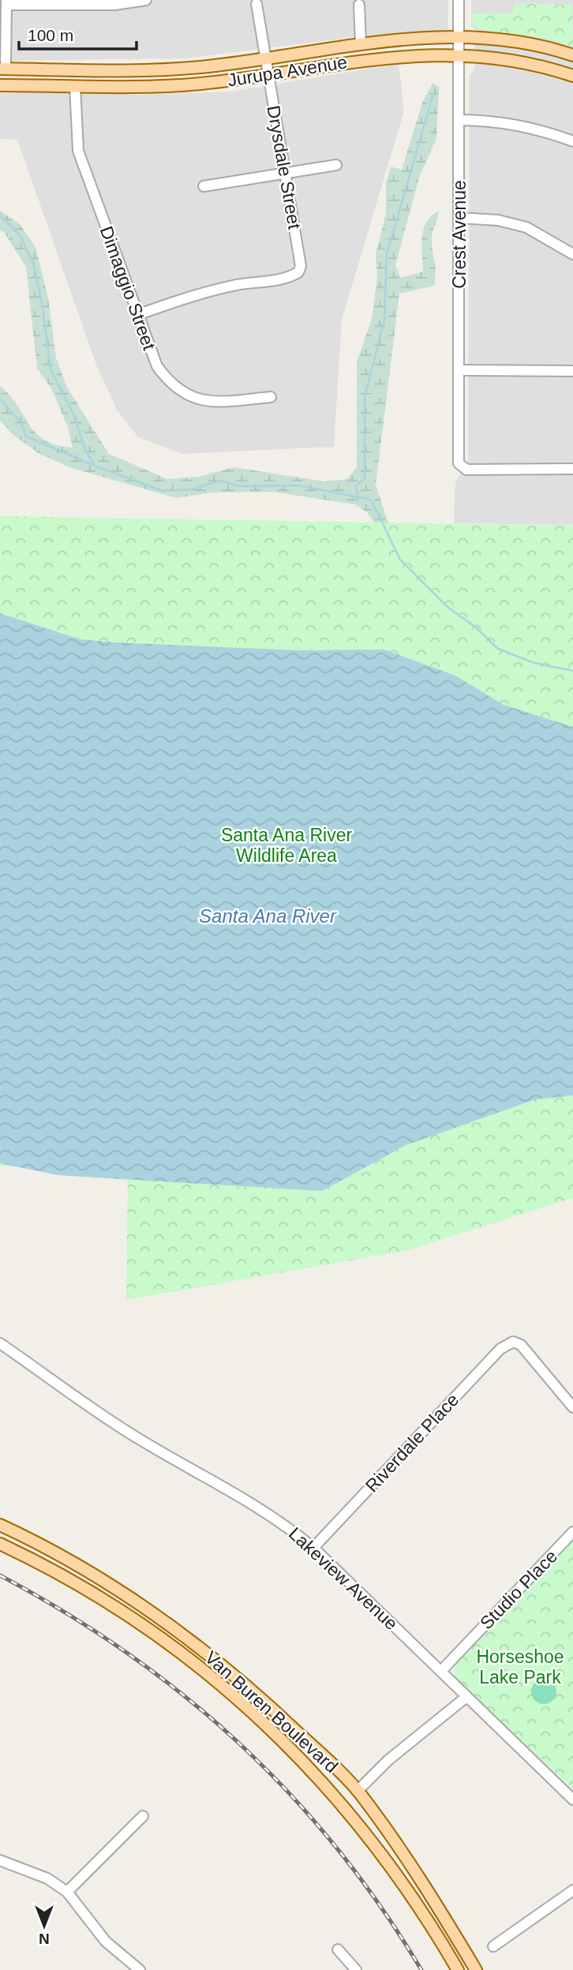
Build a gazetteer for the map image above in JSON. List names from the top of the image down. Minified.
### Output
{"streets":{"main road":["Jurupa Avenue","Van Buren Boulevard"],"street":["Drysdale Street","Crest Avenue","Dimaggio Street","Riverdale Place","Lakeview Avenue","Studio Place"]},"crossings":[["Jurupa Avenue","Drysdale Street"],["Jurupa Avenue","Crest Avenue"],["Jurupa Avenue","Dimaggio Street"],["Drysdale Street","Dimaggio Street"],["Riverdale Place","Lakeview Avenue"],["Lakeview Avenue","Studio Place"]],"water":["Santa Ana River"],"parks":["Santa Ana River Wildlife Area","Horseshoe Lake Park"],"scale_bar":"100 m","north":"bottom"}
